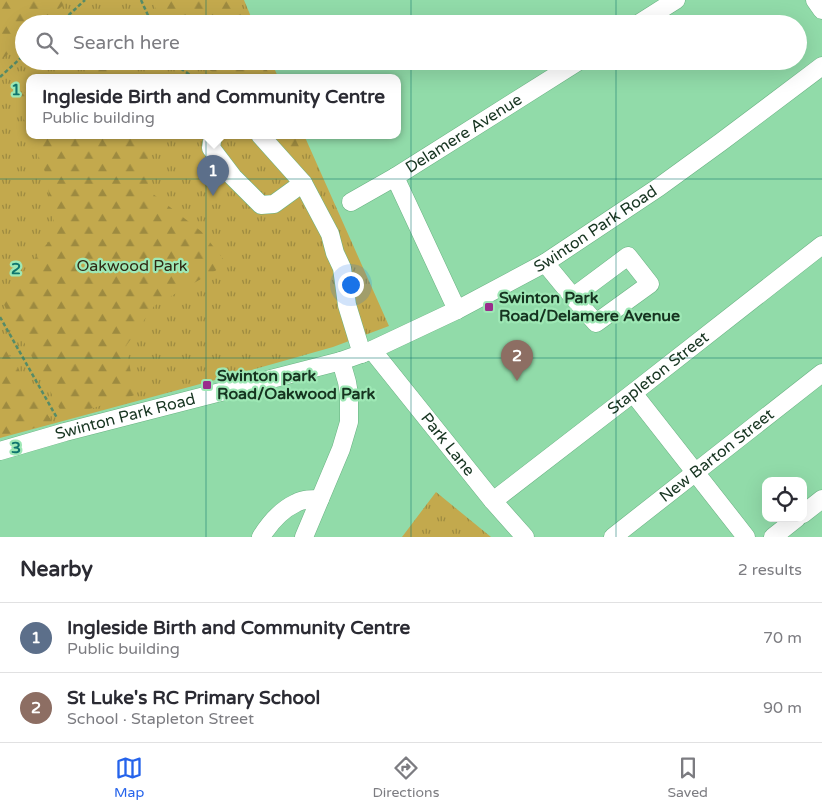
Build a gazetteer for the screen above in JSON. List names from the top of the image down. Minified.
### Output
{"streets":{"street":["Delamere Avenue","Swinton Park Road","Stapleton Street","Park Lane","New Barton Street"]},"crossings":[["Delamere Avenue","Swinton Park Road"],["Swinton Park Road","Park Lane"],["Stapleton Street","Park Lane"]],"parks":["Oakwood Park"],"places":{"transit":["Swinton Park Road/Delamere Avenue","Swinton park Road/Oakwood Park"]},"page":{"search":"Search here","popup":["Ingleside Birth and Community Centre","Public building"],"pins":["1","2"],"heading":["Nearby","2 results"],"list":[{"mark":"1","name":"Ingleside Birth and Community Centre","note":"Public building","value":"70 m"},{"mark":"2","name":"St Luke's RC Primary School","note":"School · Stapleton Street","value":"90 m"}],"nav":["Map","Directions","Saved"]},"grid":{"rows":["1","2","3"]}}
